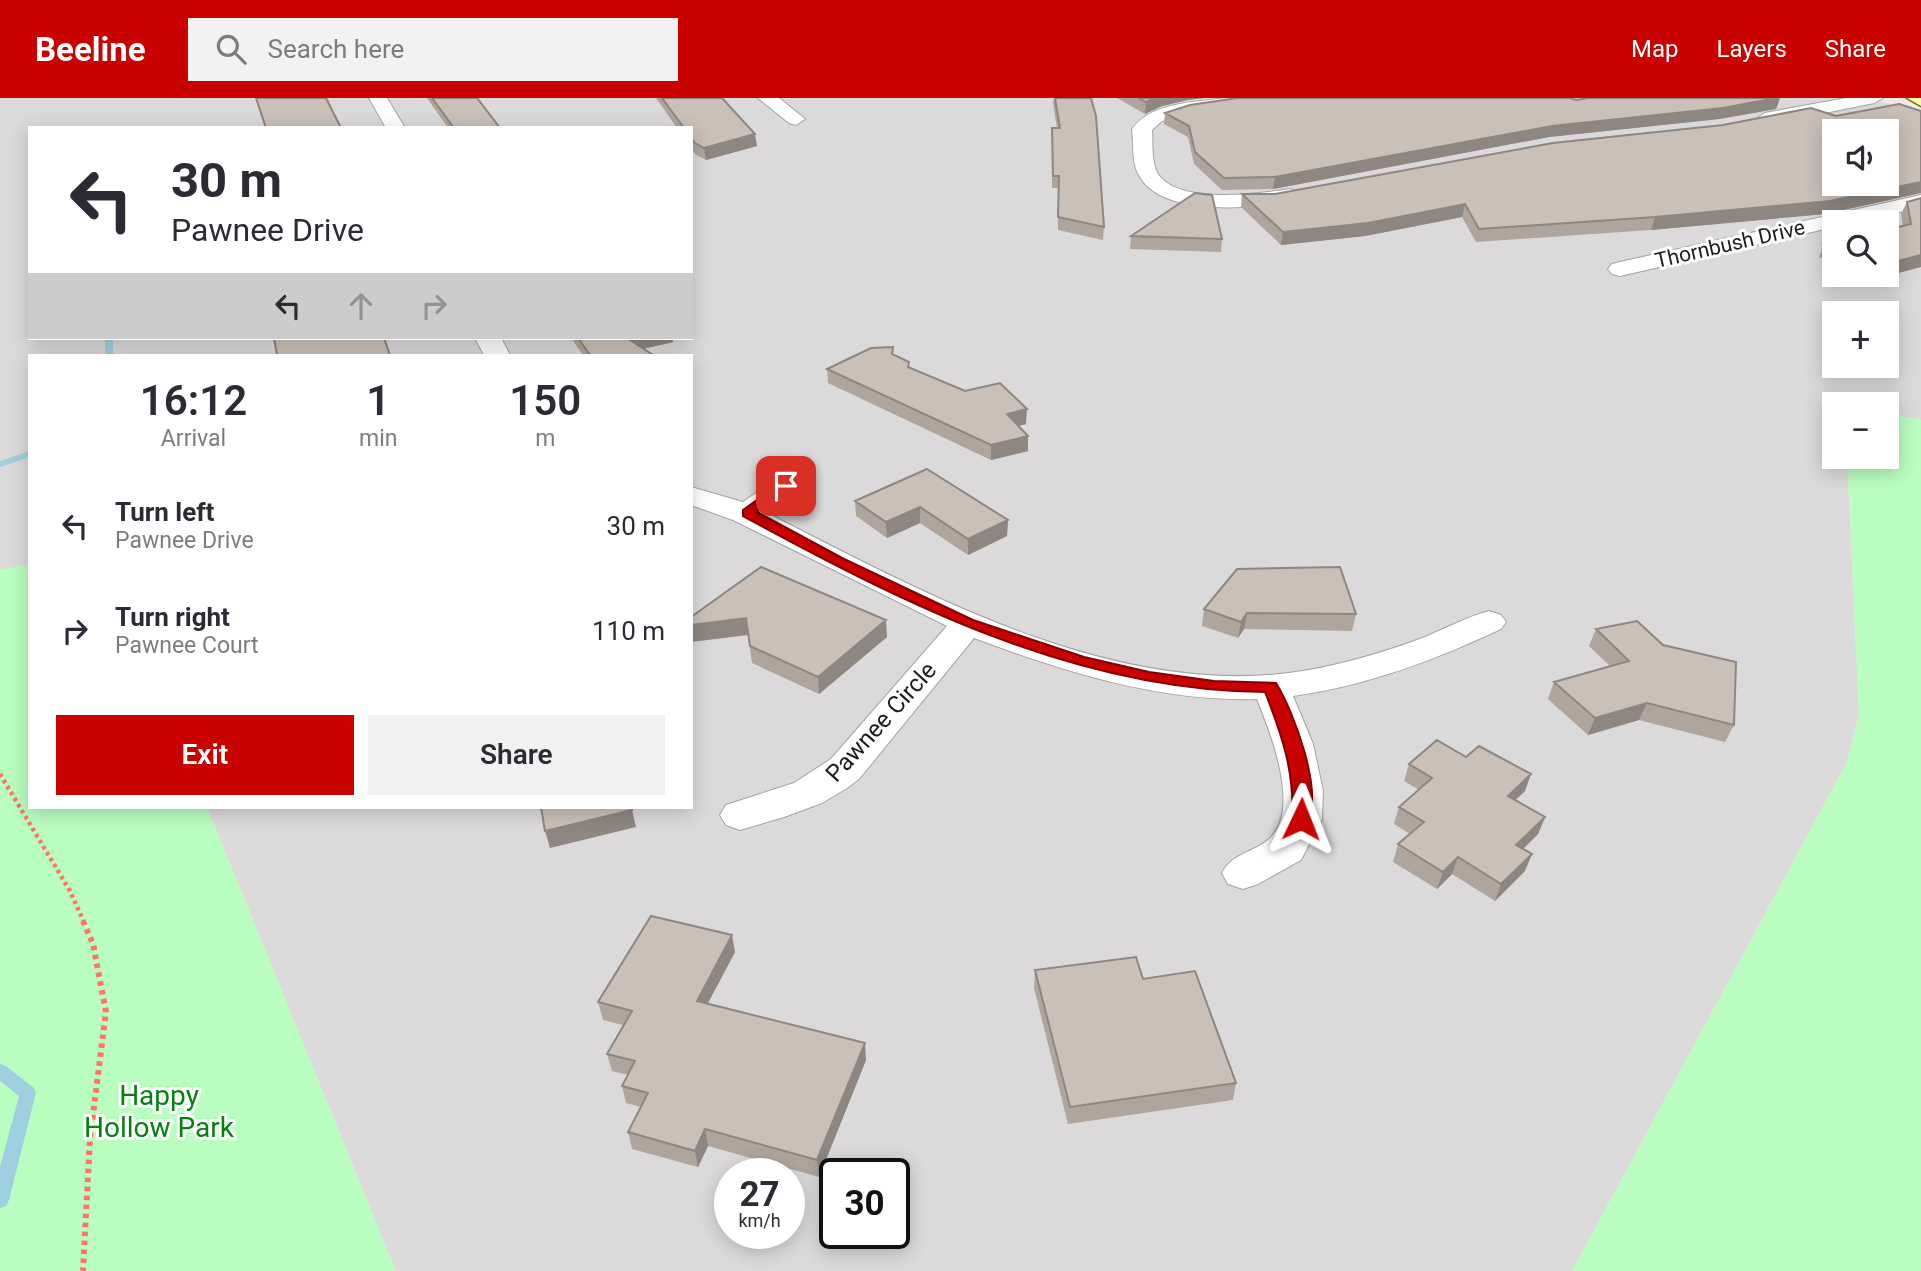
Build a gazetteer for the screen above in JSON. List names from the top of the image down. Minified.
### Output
{"streets":{"street":["Thornbush Drive","Pawnee Circle"]},"parks":["Happy Hollow Park"],"page":{"header":"Beeline","search":"Search here","nav":["Map","Layers","Share"],"map_buttons":["+","−"],"turn":["30 m","Pawnee Drive"],"eta":["16:12","Arrival","1","min","150","m"],"list":[{"name":"Turn left","note":"Pawnee Drive","value":"30 m"},{"name":"Turn right","note":"Pawnee Court","value":"110 m"}],"buttons":["Exit","Share"],"speed":"27 km/h","limit":"30"}}
